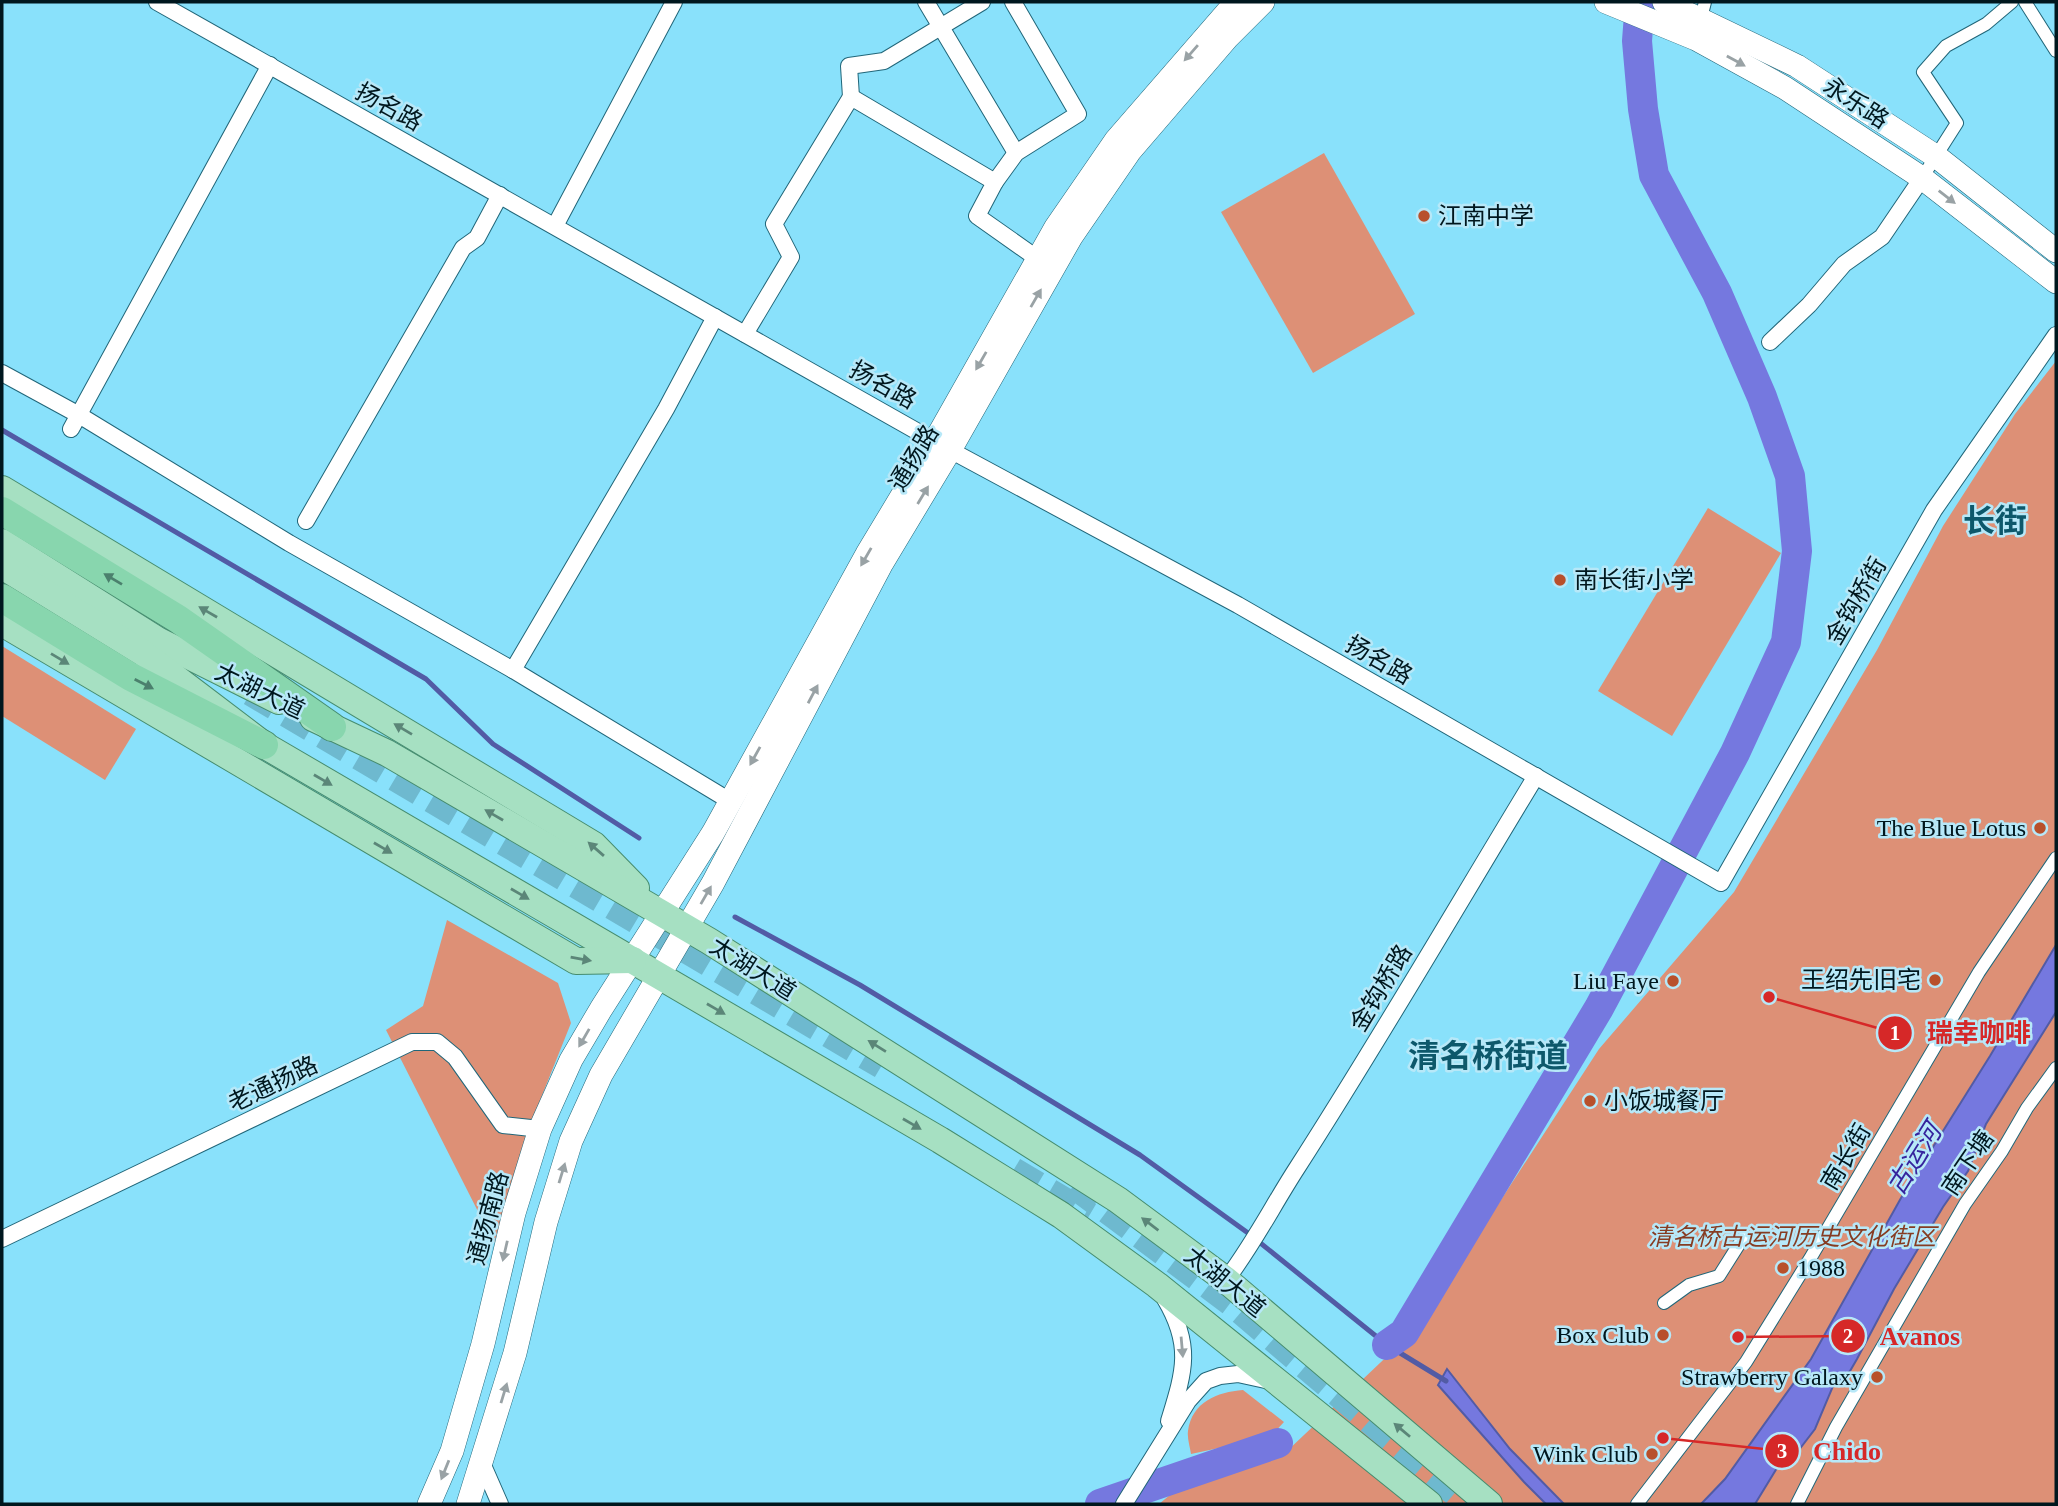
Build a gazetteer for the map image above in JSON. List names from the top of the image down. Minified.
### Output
{"streets":{"main road":["永乐路","通扬路","太湖大道","通扬南路"],"street":["扬名路","金钩桥街","金钩桥路","老通扬路","南长街","南下塘"]},"crossings":[["扬名路","通扬路"],["扬名路","金钩桥街"],["扬名路","金钩桥路"],["通扬路","太湖大道"],["通扬路","通扬南路"],["太湖大道","金钩桥路"],["太湖大道","通扬南路"],["老通扬路","通扬南路"]],"districts":["长街","清名桥街道"],"water":["古运河"],"parks":["清名桥古运河历史文化街区"],"places":["江南中学","南长街小学","The Blue Lotus","王绍先旧宅","Liu Faye","瑞幸咖啡","小饭城餐厅","1988","Box Club","Avanos","Strawberry Galaxy","Chido","Wink Club"]}
